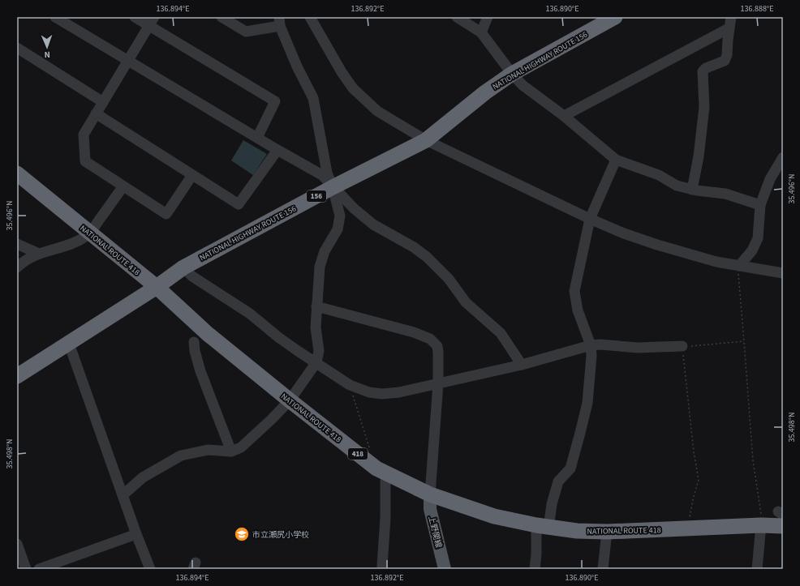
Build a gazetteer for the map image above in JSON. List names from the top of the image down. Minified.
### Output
{"streets":{"highway":["NATIONAL HIGHWAY ROUTE 156","156","NATIONAL ROUTE 418","418"],"main road":["上野関線"]},"crossings":[["NATIONAL HIGHWAY ROUTE 156","NATIONAL ROUTE 418"],["NATIONAL ROUTE 418","上野関線"]],"places":{"school or university":["市立瀬尻小学校"]},"north":"bottom","coordinates":["136.894°E","136.892°E","136.890°E","136.888°E","35.496°N","35.498°N"]}
